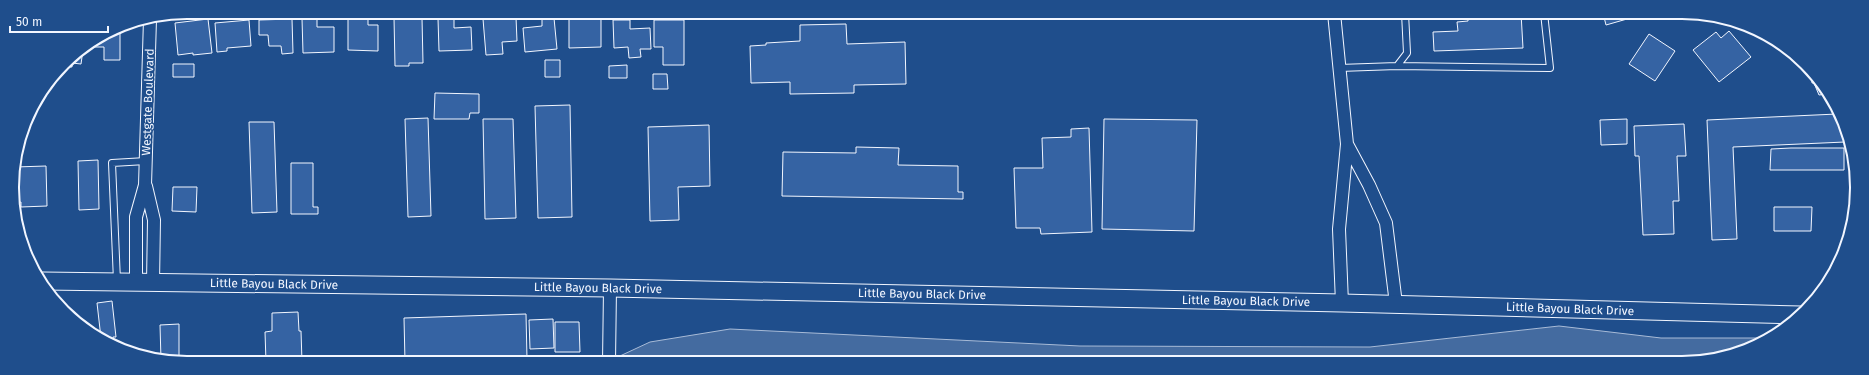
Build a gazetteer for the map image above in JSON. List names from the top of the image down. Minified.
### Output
{"streets":{"main road":["Little Bayou Black Drive"],"street":["Westgate Boulevard"]},"crossings":[["Westgate Boulevard","Little Bayou Black Drive"]],"scale_bar":"50 m"}
